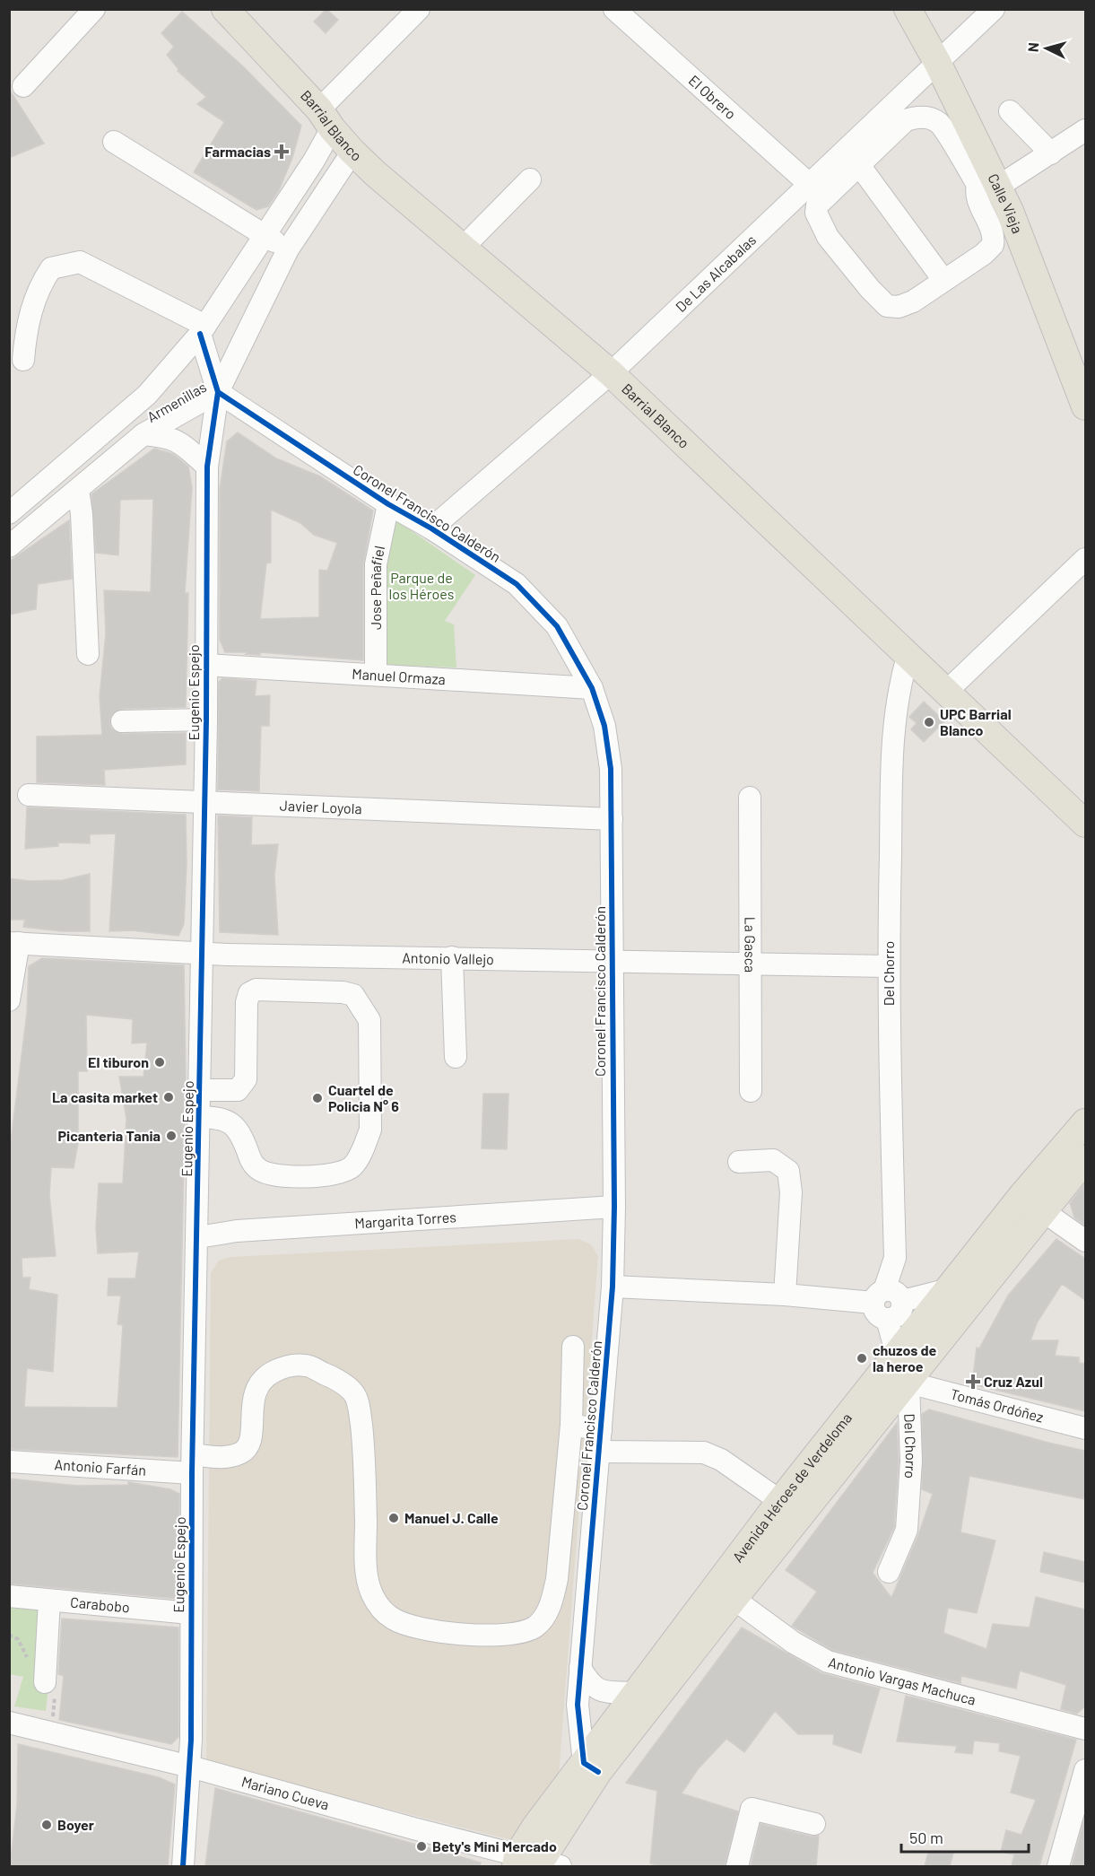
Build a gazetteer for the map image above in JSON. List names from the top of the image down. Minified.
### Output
{"streets":{"main road":["Barrial Blanco","Calle Vieja","Avenida Héroes de Verdeloma"],"street":["El Obrero","De Las Alcabalas","Armenillas","Coronel Francisco Calderón","Jose Peñafiel","Manuel Ormaza","Eugenio Espejo","Javier Loyola","La Gasca","Antonio Vallejo","Del Chorro","Margarita Torres","Tomás Ordóñez","Antonio Farfán","Carabobo","Antonio Vargas Machuca","Mariano Cueva"]},"crossings":[["El Obrero","De Las Alcabalas"],["Barrial Blanco","De Las Alcabalas"],["Barrial Blanco","Armenillas"],["Barrial Blanco","Del Chorro"],["Calle Vieja","De Las Alcabalas"],["De Las Alcabalas","Coronel Francisco Calderón"],["Armenillas","Coronel Francisco Calderón"],["Armenillas","Eugenio Espejo"],["Coronel Francisco Calderón","Jose Peñafiel"],["Coronel Francisco Calderón","Manuel Ormaza"],["Coronel Francisco Calderón","Eugenio Espejo"],["Coronel Francisco Calderón","Javier Loyola"],["Coronel Francisco Calderón","Antonio Vallejo"],["Coronel Francisco Calderón","Margarita Torres"],["Coronel Francisco Calderón","Avenida Héroes de Verdeloma"],["Jose Peñafiel","Manuel Ormaza"],["Manuel Ormaza","Eugenio Espejo"],["Eugenio Espejo","Javier Loyola"],["Eugenio Espejo","Antonio Vallejo"],["Eugenio Espejo","Margarita Torres"],["Eugenio Espejo","Antonio Farfán"],["Eugenio Espejo","Carabobo"],["Eugenio Espejo","Mariano Cueva"],["La Gasca","Antonio Vallejo"],["Antonio Vallejo","Del Chorro"],["Del Chorro","Tomás Ordóñez"],["Del Chorro","Avenida Héroes de Verdeloma"],["Tomás Ordóñez","Avenida Héroes de Verdeloma"],["Avenida Héroes de Verdeloma","Antonio Vargas Machuca"],["Avenida Héroes de Verdeloma","Mariano Cueva"]],"parks":["Parque de los Héroes"],"places":{"health":["Farmacias","Cruz Azul"],"other":["UPC Barrial Blanco","El tiburon","La casita market","Cuartel de Policia N° 6","Picanteria Tania","chuzos de la heroe","Manuel J. Calle","Boyer","Bety's Mini Mercado"]},"scale_bar":"50 m","north":"left"}
